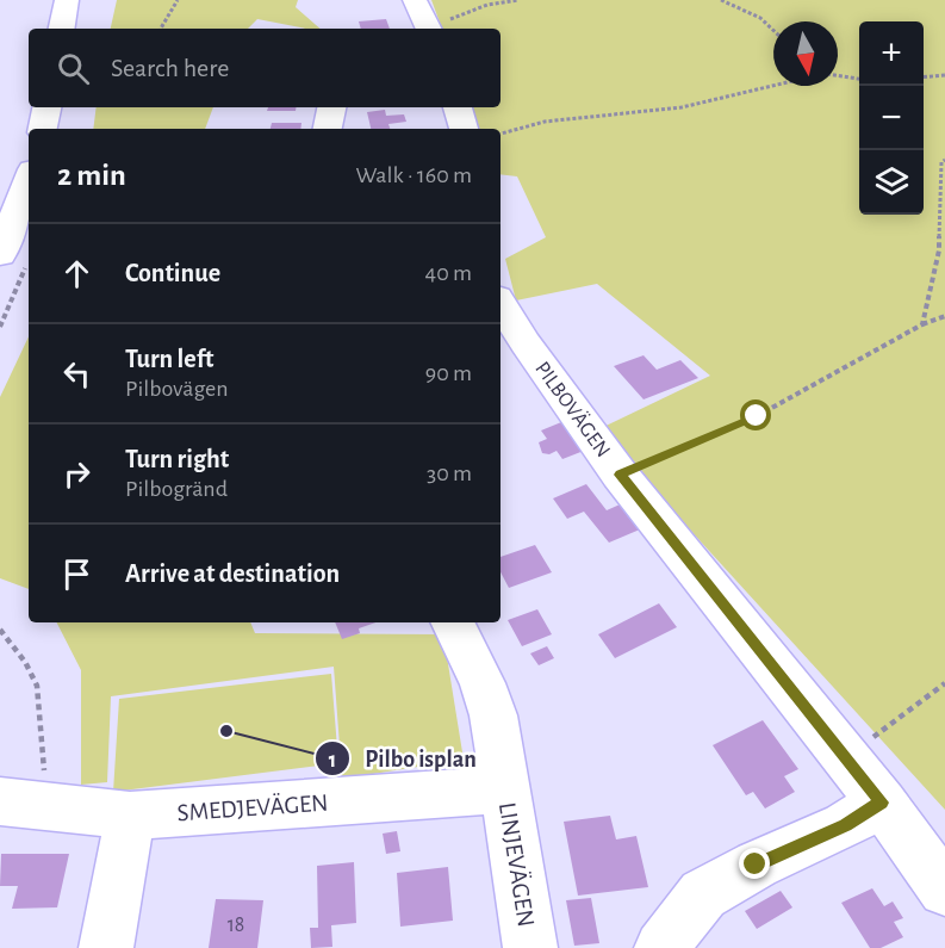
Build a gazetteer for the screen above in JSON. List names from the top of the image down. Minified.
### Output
{"streets":{"street":["PILBOVÄGEN","SMEDJEVÄGEN","LINJEVÄGEN"]},"crossings":[["SMEDJEVÄGEN","LINJEVÄGEN"]],"places":["Pilbo isplan"],"house_numbers":["18"],"north":"bottom","page":{"map_buttons":["+","−"],"search":"Search here","heading":["2 min","Walk · 160 m"],"list":[["Continue","40 m"],["Turn left","Pilbovägen","90 m"],["Turn right","Pilbogränd","30 m"],"Arrive at destination"]}}
